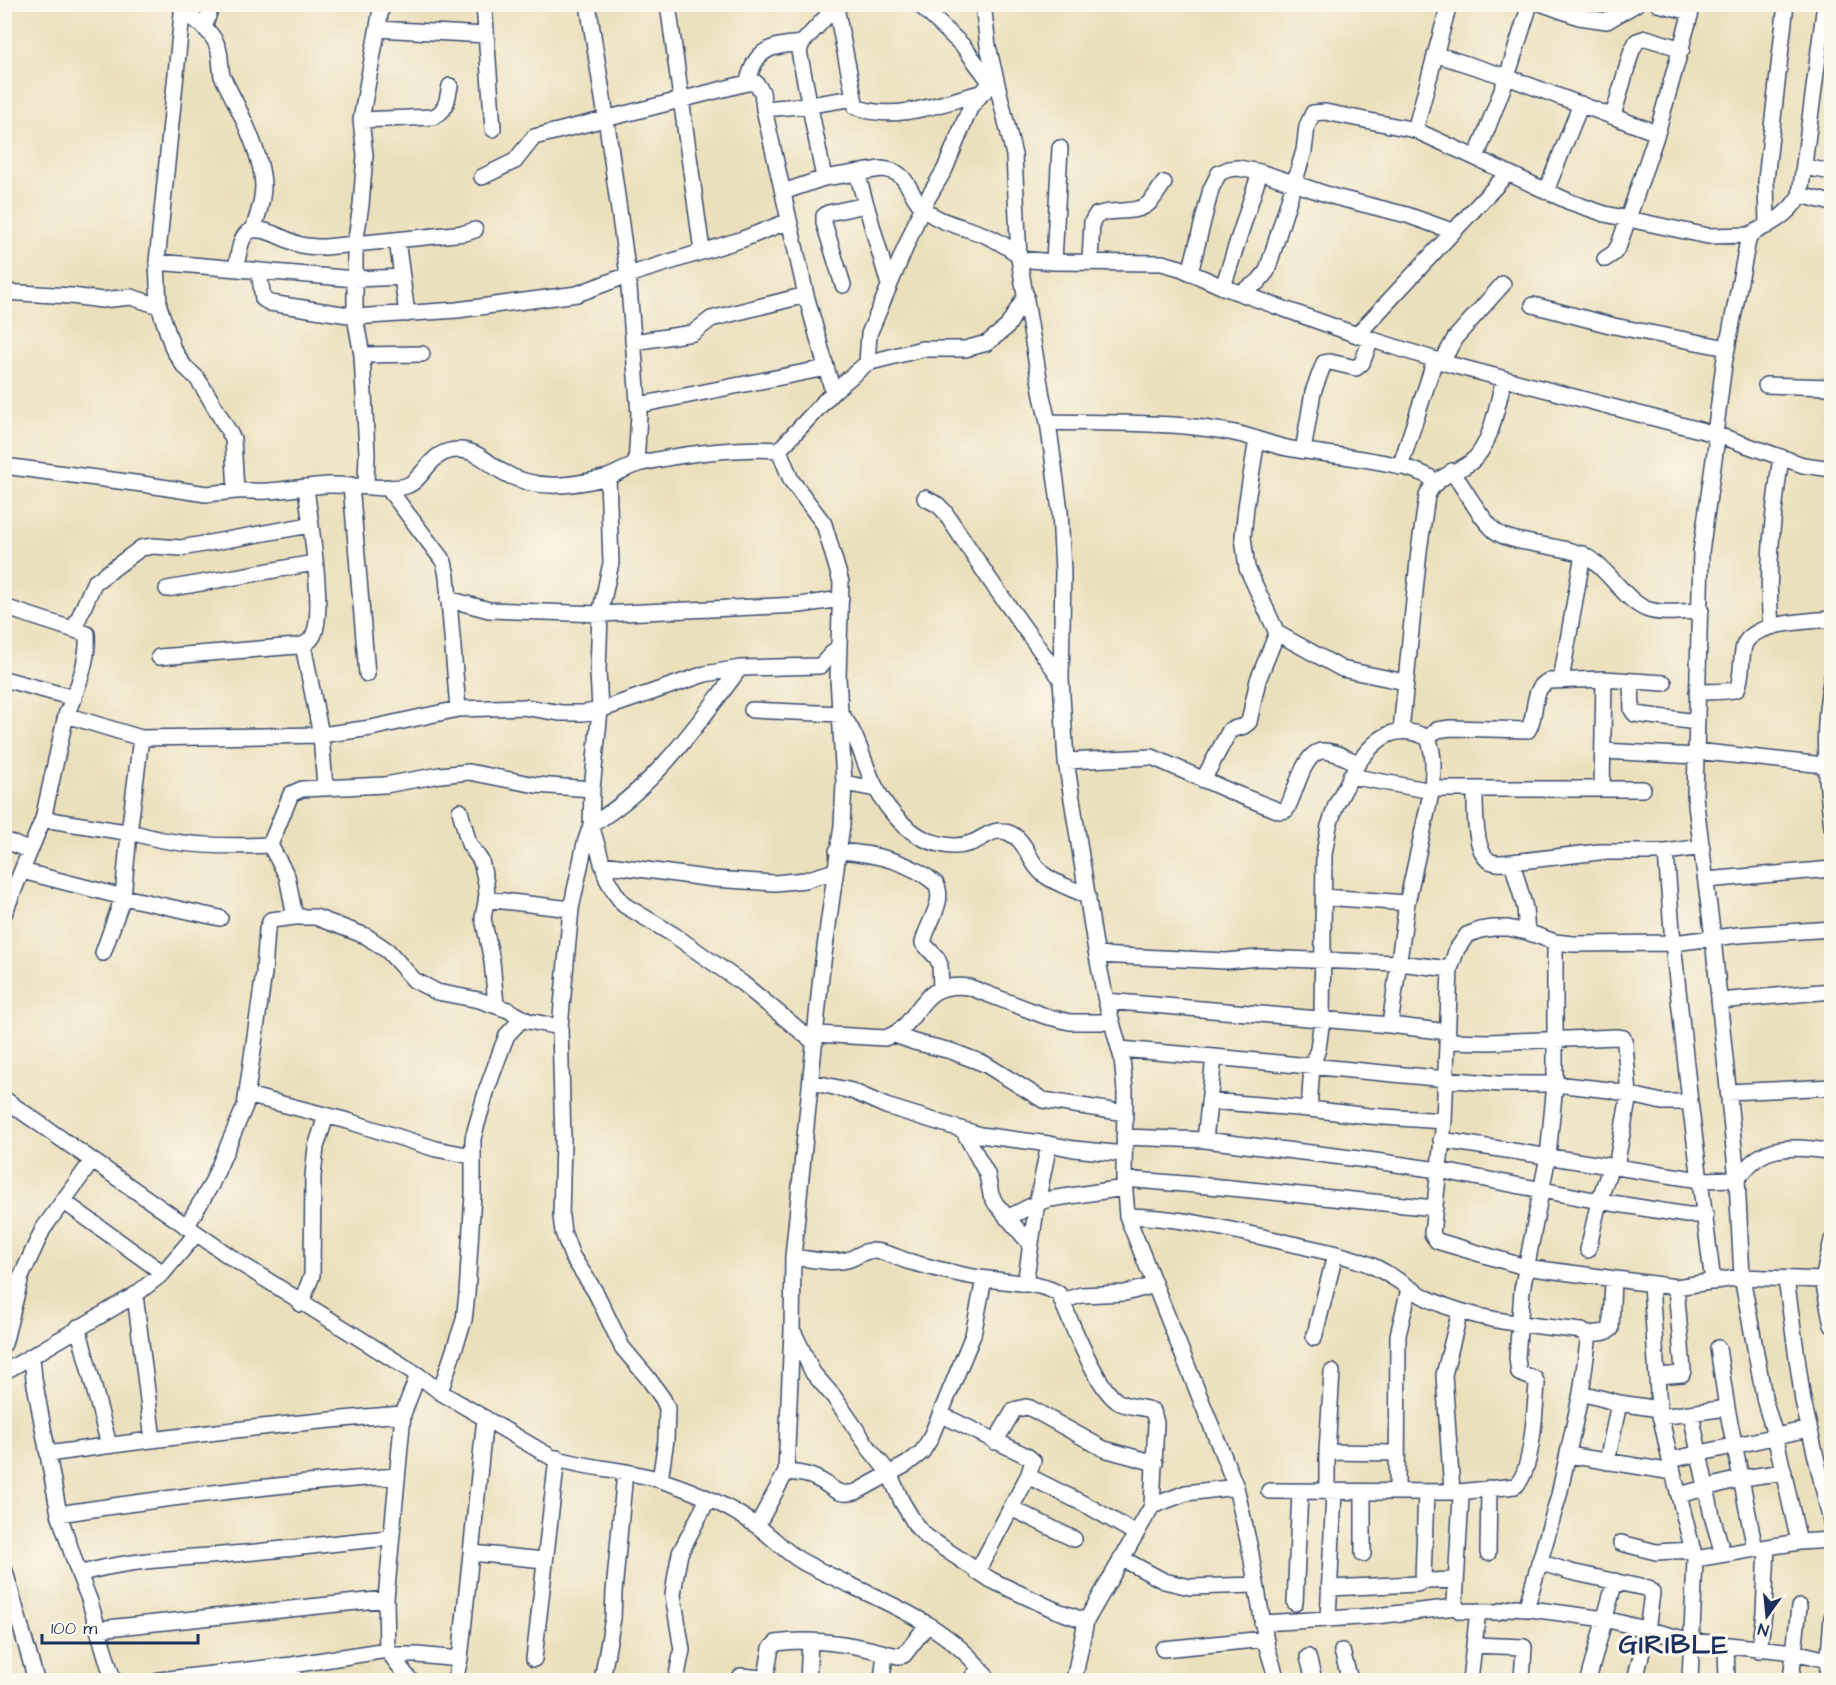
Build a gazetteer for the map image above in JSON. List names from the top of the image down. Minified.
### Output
{"districts":["GIRIBLE"],"scale_bar":"100 m","north":"bottom"}
